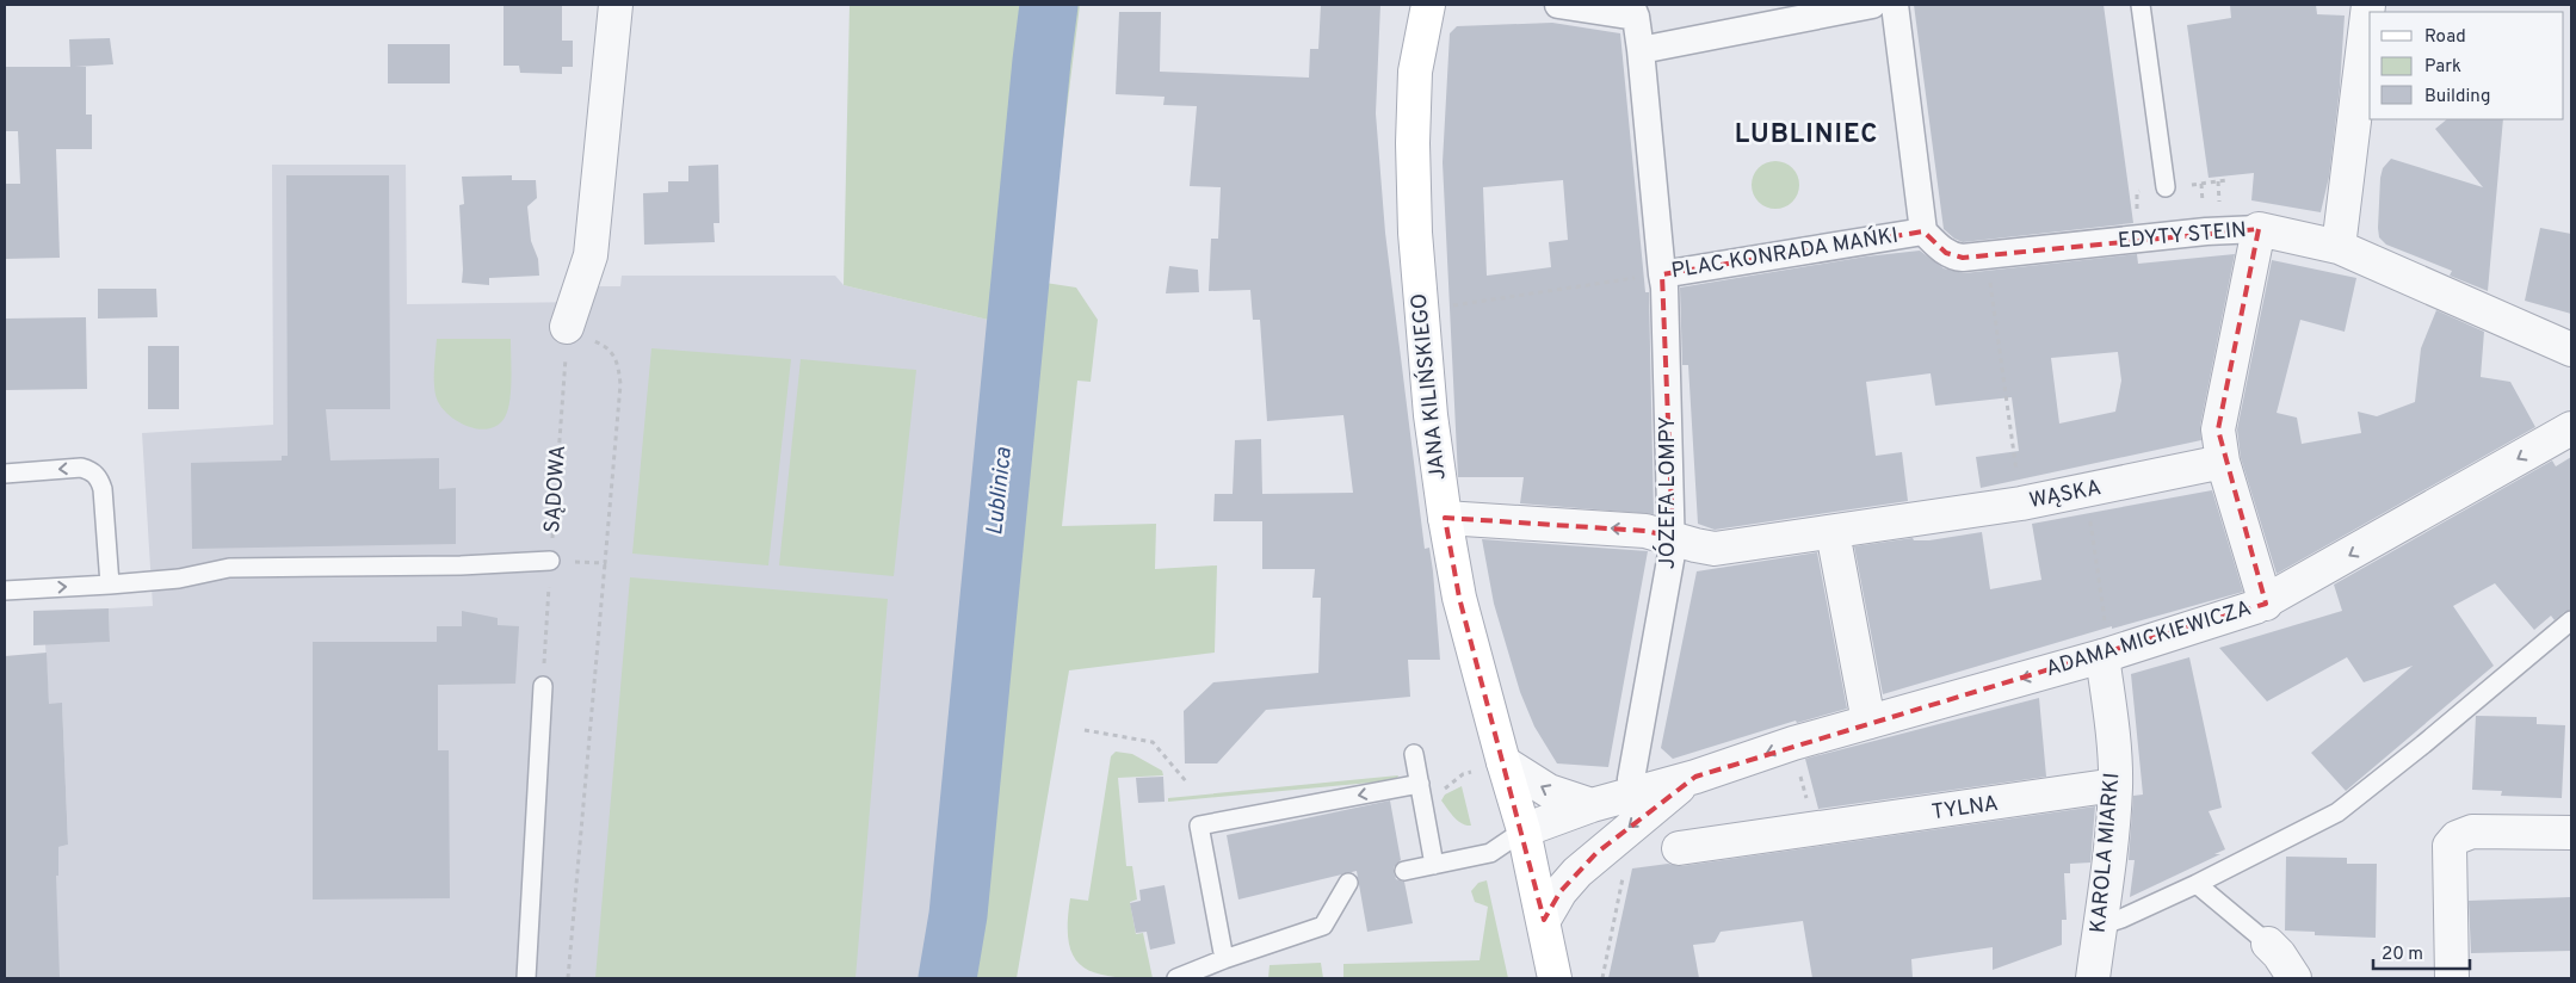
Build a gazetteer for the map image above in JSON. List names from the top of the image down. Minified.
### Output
{"streets":{"main road":["JANA KILIŃSKIEGO"],"street":["EDYTY STEIN","PLAC KONRADA MAŃKI","JÓZEFA LOMPY","WĄSKA","ADAMA MICKIEWICZA","TYLNA","KAROLA MIARKI"],"path":["SĄDOWA"]},"crossings":[["EDYTY STEIN","PLAC KONRADA MAŃKI"],["PLAC KONRADA MAŃKI","JÓZEFA LOMPY"],["JANA KILIŃSKIEGO","WĄSKA"],["JANA KILIŃSKIEGO","ADAMA MICKIEWICZA"],["JÓZEFA LOMPY","WĄSKA"],["ADAMA MICKIEWICZA","KAROLA MIARKI"],["TYLNA","KAROLA MIARKI"]],"one_way":["ADAMA MICKIEWICZA"],"districts":["LUBLINIEC"],"water":["Lublinica"],"legend":["Road","Park","Building"],"scale_bar":"20 m"}
